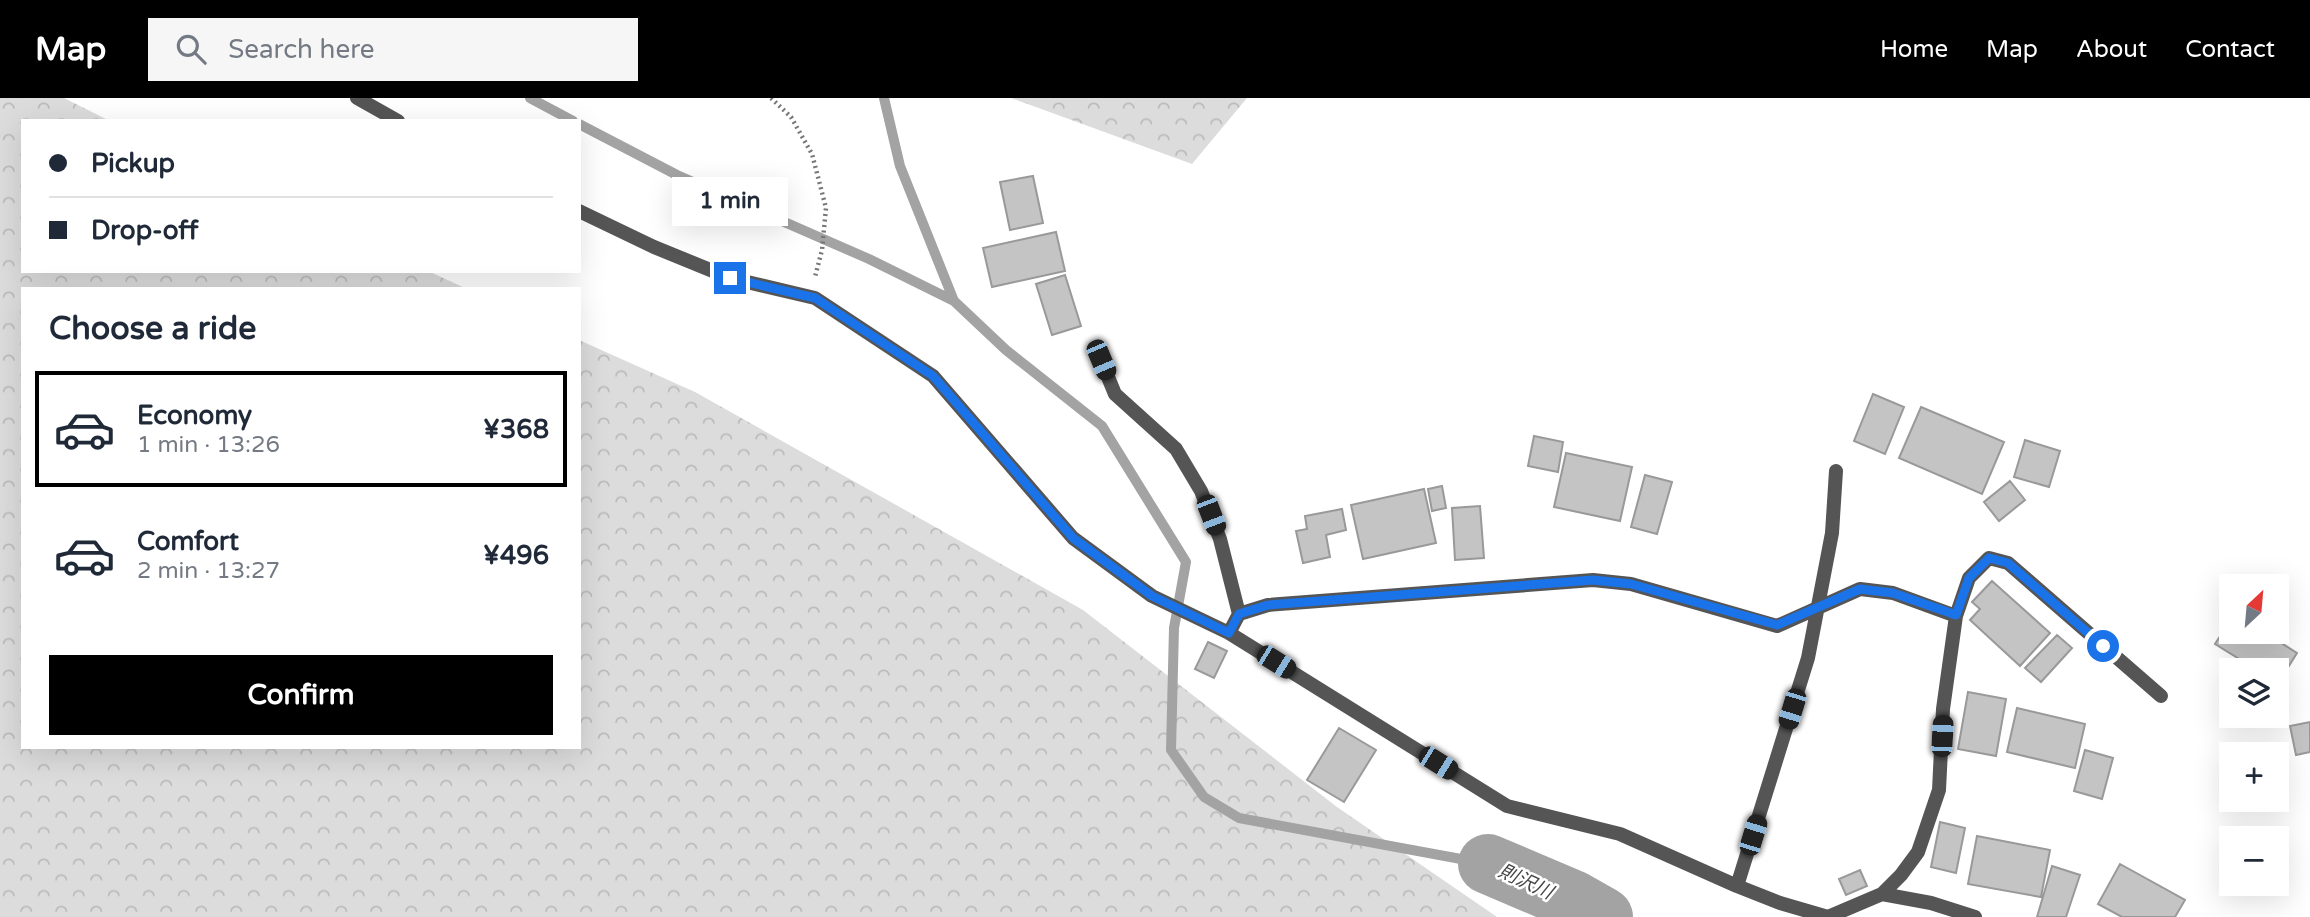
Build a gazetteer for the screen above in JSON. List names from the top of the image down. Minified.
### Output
{"water":["則沢川"],"north":"top right","page":{"header":"Map","search":"Search here","nav":["Home","Map","About","Contact"],"banner":["Pickup","Drop-off"],"bubble":"1 min","heading":"Choose a ride","list":[{"name":"Economy","note":"1 min · 13:26","value":"¥368"},{"name":"Comfort","note":"2 min · 13:27","value":"¥496"}],"map_buttons":["+","−"],"buttons":"Confirm"}}
